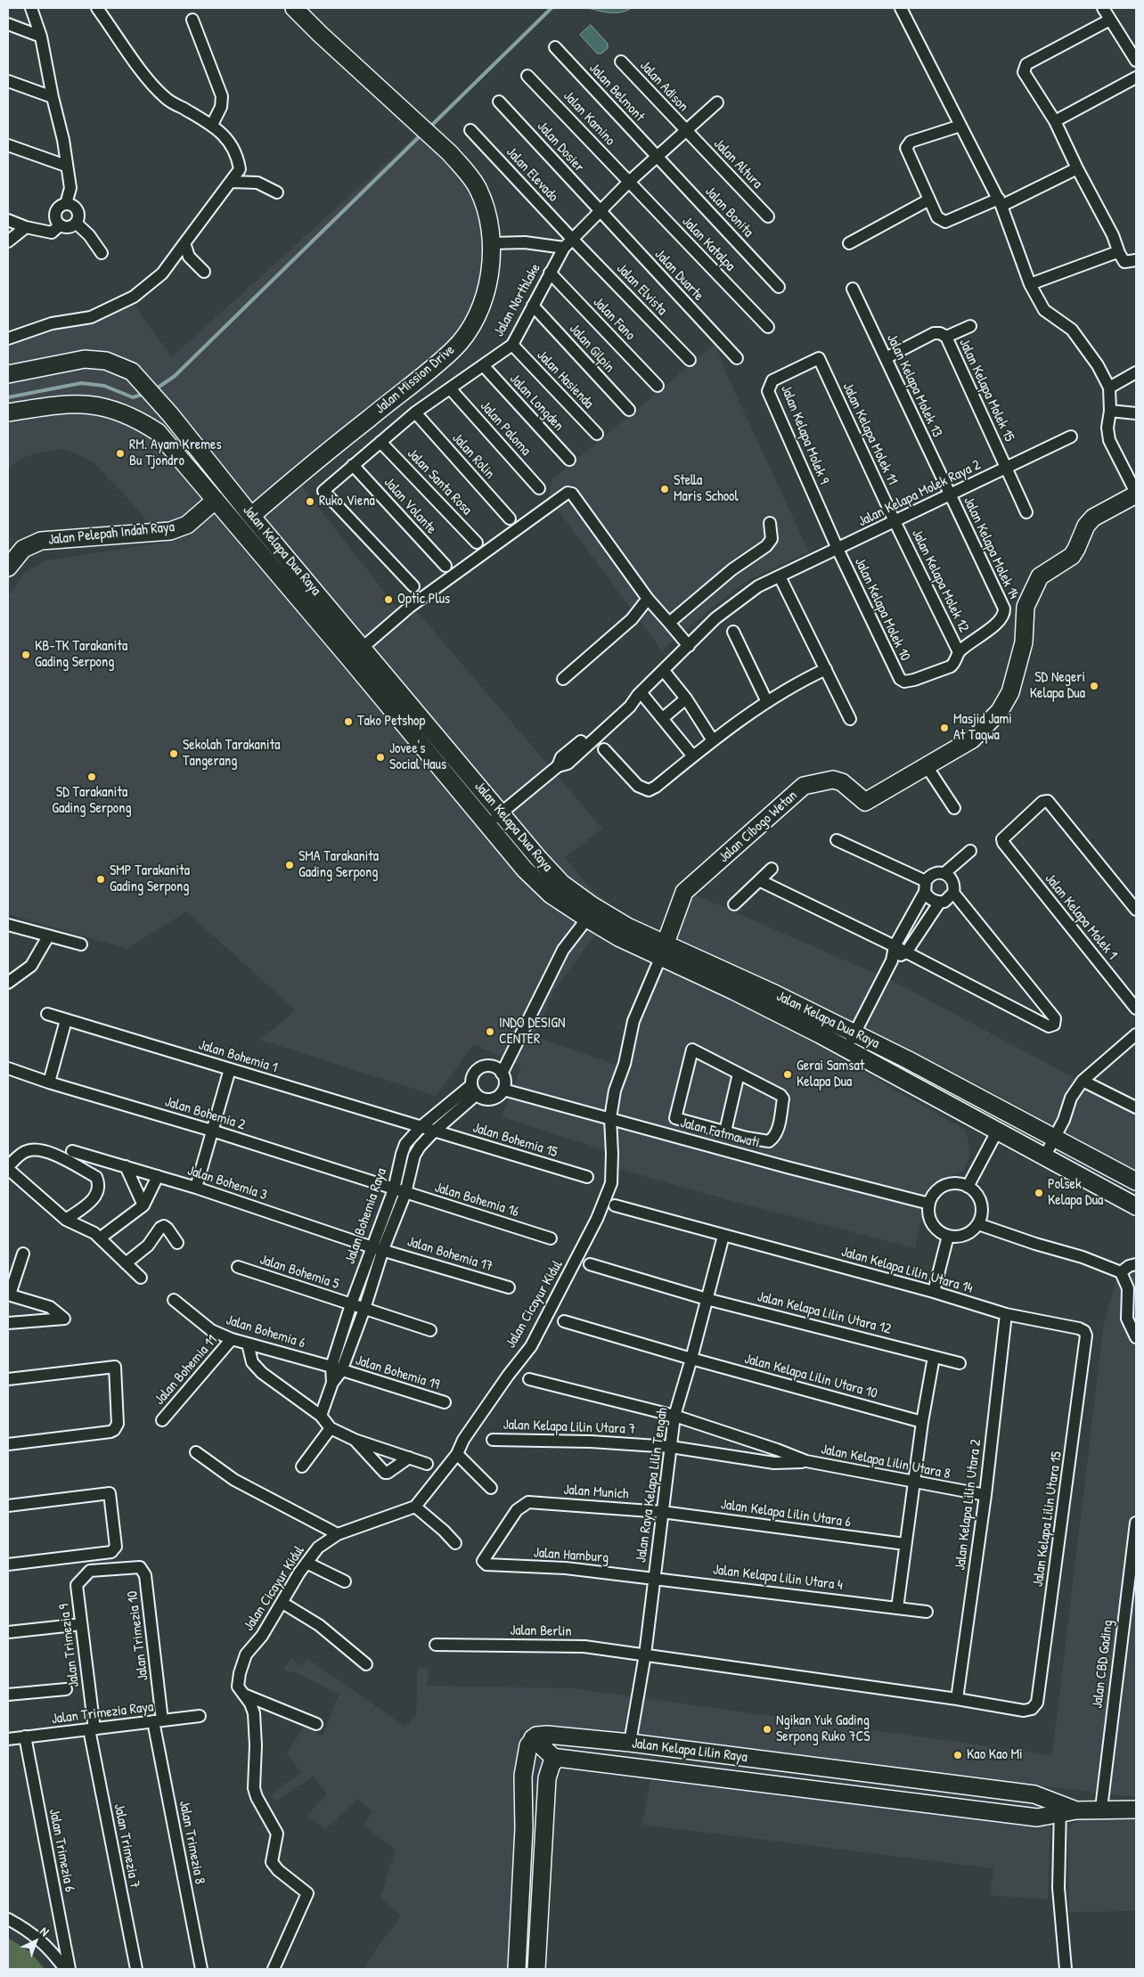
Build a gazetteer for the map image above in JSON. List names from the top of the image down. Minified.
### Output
{"streets":{"street":["Jalan Adison","Jalan Belmont","Jalan Kamino","Jalan Dosier","Jalan Altura","Jalan Elevado","Jalan Bonita","Jalan Katalpa","Jalan Duarte","Jalan Elvista","Jalan Northlake","Jalan Fano","Jalan Gilpin","Jalan Mission Drive","Jalan Hasienda","Jalan Kelapa Molek 13","Jalan Kelapa Molek 15","Jalan Longden","Jalan Paloma","Jalan Kelapa Molek 11","Jalan Kelapa Molek 9","Jalan Rolin","Jalan Santa Rosa","Jalan Kelapa Molek Raya 2","Jalan Volante","Jalan Pelepah Indah Raya","Jalan Kelapa Molek 14","Jalan Kelapa Dua Raya","Jalan Kelapa Molek 12","Jalan Kelapa Molek 10","Jalan Cibogo Wetan","Jalan Kelapa Molek 1","Jalan Bohemia 1","Jalan Bohemia 2","Jalan Fatmawati","Jalan Bohemia 15","Jalan Bohemia 3","Jalan Bohemia 16","Jalan Bohemia Raya","Jalan Bohemia 17","Jalan Kelapa Lilin Utara 14","Jalan Bohemia 5","Jalan Cicayur Kidul","Jalan Kelapa Lilin Utara 12","Jalan Bohemia 6","Jalan Bohemia 11","Jalan Bohemia 19","Jalan Kelapa Lilin Utara 10","Jalan Kelapa Lilin Utara 7","Jalan Kelapa Lilin Utara 8","Jalan Raya Kelapa Lilin Tengah","Jalan Munich","Jalan Kelapa Lilin Utara 2","Jalan Kelapa Lilin Utara 6","Jalan Kelapa Lilin Utara 15","Jalan Hamburg","Jalan Kelapa Lilin Utara 4","Jalan Berlin","Jalan Trimezia 10","Jalan Trimezia 9","Jalan CBD Gading","Jalan Trimezia Raya","Jalan Kelapa Lilin Raya","Jalan Trimezia 8","Jalan Trimezia 7","Jalan Trimezia 6"]},"crossings":[["Jalan Adison","Jalan Altura"],["Jalan Adison","Jalan Northlake"],["Jalan Belmont","Jalan Bonita"],["Jalan Belmont","Jalan Northlake"],["Jalan Kamino","Jalan Katalpa"],["Jalan Kamino","Jalan Northlake"],["Jalan Dosier","Jalan Duarte"],["Jalan Dosier","Jalan Northlake"],["Jalan Altura","Jalan Northlake"],["Jalan Elevado","Jalan Elvista"],["Jalan Elevado","Jalan Northlake"],["Jalan Bonita","Jalan Northlake"],["Jalan Katalpa","Jalan Northlake"],["Jalan Duarte","Jalan Northlake"],["Jalan Elvista","Jalan Northlake"],["Jalan Northlake","Jalan Fano"],["Jalan Northlake","Jalan Gilpin"],["Jalan Northlake","Jalan Hasienda"],["Jalan Northlake","Jalan Longden"],["Jalan Northlake","Jalan Paloma"],["Jalan Northlake","Jalan Rolin"],["Jalan Northlake","Jalan Santa Rosa"],["Jalan Northlake","Jalan Volante"],["Jalan Mission Drive","Jalan Kelapa Dua Raya"],["Jalan Kelapa Molek 13","Jalan Kelapa Molek 15"],["Jalan Kelapa Molek 13","Jalan Kelapa Molek Raya 2"],["Jalan Kelapa Molek 13","Jalan Kelapa Molek 14"],["Jalan Kelapa Molek 15","Jalan Kelapa Molek Raya 2"],["Jalan Kelapa Molek 11","Jalan Kelapa Molek 9"],["Jalan Kelapa Molek 11","Jalan Kelapa Molek Raya 2"],["Jalan Kelapa Molek 11","Jalan Kelapa Molek 12"],["Jalan Kelapa Molek 9","Jalan Kelapa Molek Raya 2"],["Jalan Kelapa Molek 9","Jalan Kelapa Molek 10"],["Jalan Kelapa Molek Raya 2","Jalan Kelapa Molek 14"],["Jalan Kelapa Molek Raya 2","Jalan Kelapa Dua Raya"],["Jalan Kelapa Molek Raya 2","Jalan Kelapa Molek 12"],["Jalan Kelapa Molek Raya 2","Jalan Kelapa Molek 10"],["Jalan Pelepah Indah Raya","Jalan Kelapa Dua Raya"],["Jalan Kelapa Molek 14","Jalan Kelapa Molek 12"],["Jalan Kelapa Molek 14","Jalan Kelapa Molek 10"],["Jalan Kelapa Dua Raya","Jalan Cibogo Wetan"],["Jalan Kelapa Dua Raya","Jalan Cicayur Kidul"],["Jalan Kelapa Molek 12","Jalan Kelapa Molek 10"],["Jalan Cibogo Wetan","Jalan Cicayur Kidul"],["Jalan Bohemia 1","Jalan Bohemia 15"],["Jalan Bohemia 1","Jalan Bohemia Raya"],["Jalan Bohemia 2","Jalan Bohemia 16"],["Jalan Bohemia 2","Jalan Bohemia Raya"],["Jalan Fatmawati","Jalan Bohemia Raya"],["Jalan Fatmawati","Jalan Cicayur Kidul"],["Jalan Bohemia 15","Jalan Bohemia Raya"],["Jalan Bohemia 3","Jalan Bohemia Raya"],["Jalan Bohemia 3","Jalan Bohemia 17"],["Jalan Bohemia 16","Jalan Bohemia Raya"],["Jalan Bohemia Raya","Jalan Bohemia 17"],["Jalan Bohemia Raya","Jalan Bohemia 5"],["Jalan Bohemia Raya","Jalan Bohemia 6"],["Jalan Bohemia Raya","Jalan Bohemia 19"],["Jalan Kelapa Lilin Utara 14","Jalan Raya Kelapa Lilin Tengah"],["Jalan Kelapa Lilin Utara 14","Jalan Kelapa Lilin Utara 2"],["Jalan Kelapa Lilin Utara 14","Jalan Kelapa Lilin Utara 15"],["Jalan Kelapa Lilin Utara 12","Jalan Raya Kelapa Lilin Tengah"],["Jalan Bohemia 6","Jalan Bohemia 11"],["Jalan Bohemia 6","Jalan Bohemia 19"],["Jalan Kelapa Lilin Utara 10","Jalan Raya Kelapa Lilin Tengah"],["Jalan Kelapa Lilin Utara 7","Jalan Kelapa Lilin Utara 8"],["Jalan Kelapa Lilin Utara 7","Jalan Raya Kelapa Lilin Tengah"],["Jalan Kelapa Lilin Utara 8","Jalan Raya Kelapa Lilin Tengah"],["Jalan Kelapa Lilin Utara 8","Jalan Kelapa Lilin Utara 2"],["Jalan Raya Kelapa Lilin Tengah","Jalan Munich"],["Jalan Raya Kelapa Lilin Tengah","Jalan Kelapa Lilin Utara 6"],["Jalan Raya Kelapa Lilin Tengah","Jalan Hamburg"],["Jalan Raya Kelapa Lilin Tengah","Jalan Kelapa Lilin Utara 4"],["Jalan Raya Kelapa Lilin Tengah","Jalan Berlin"],["Jalan Raya Kelapa Lilin Tengah","Jalan Kelapa Lilin Raya"],["Jalan Munich","Jalan Kelapa Lilin Utara 6"],["Jalan Munich","Jalan Hamburg"],["Jalan Kelapa Lilin Utara 2","Jalan Kelapa Lilin Utara 15"],["Jalan Hamburg","Jalan Kelapa Lilin Utara 4"],["Jalan Trimezia 10","Jalan Trimezia 9"],["Jalan Trimezia 10","Jalan Trimezia Raya"],["Jalan Trimezia 10","Jalan Trimezia 8"],["Jalan Trimezia 9","Jalan Trimezia Raya"],["Jalan Trimezia 9","Jalan Trimezia 7"],["Jalan CBD Gading","Jalan Kelapa Lilin Raya"],["Jalan Trimezia Raya","Jalan Trimezia 8"],["Jalan Trimezia Raya","Jalan Trimezia 7"],["Jalan Trimezia Raya","Jalan Trimezia 6"]],"places":["RM. Ayam Kremes Bu Tjondro","Stella Maris School","Ruko Viena","Optic Plus","KB-TK Tarakanita Gading Serpong","SD Negeri Kelapa Dua","Tako Petshop","Masjid Jami At Taqwa","Sekolah Tarakanita Tangerang","Jovee's Social Haus","SD Tarakanita Gading Serpong","SMA Tarakanita Gading Serpong","SMP Tarakanita Gading Serpong","INDO DESIGN CENTER","Gerai Samsat Kelapa Dua","Polsek Kelapa Dua","Ngikan Yuk Gading Serpong Ruko 7CS","Kao Kao Mi"],"north":"top right"}
